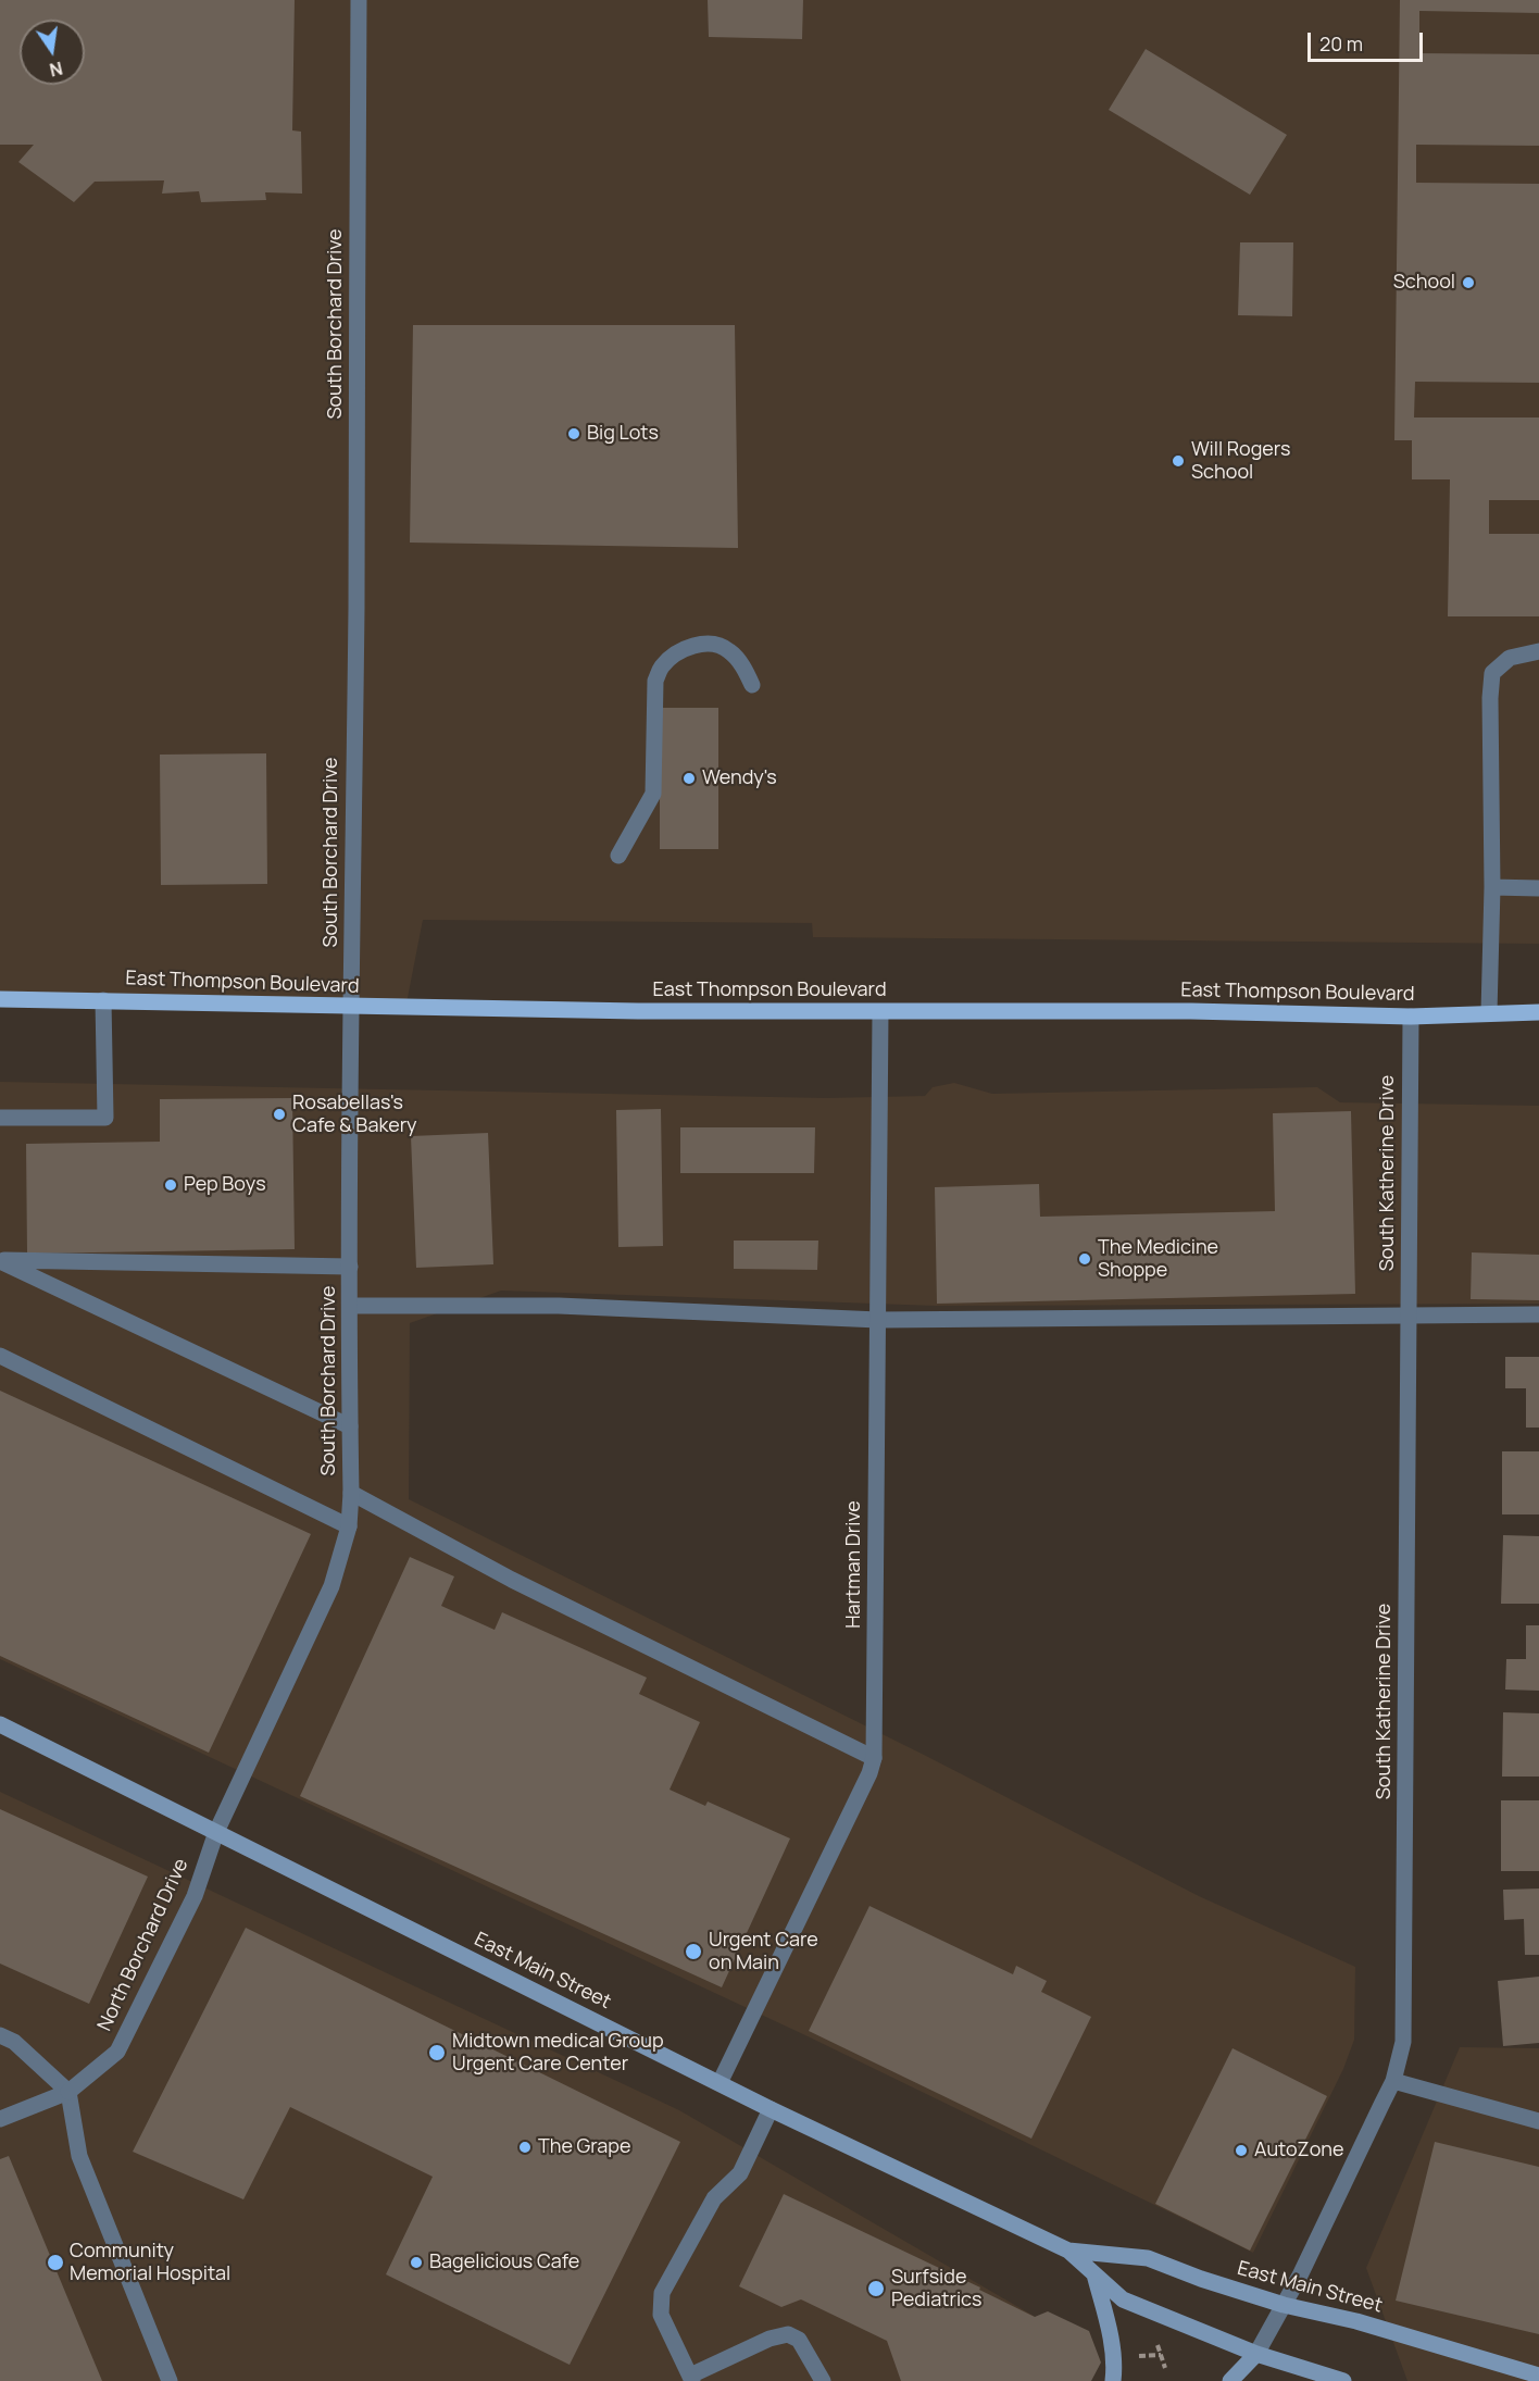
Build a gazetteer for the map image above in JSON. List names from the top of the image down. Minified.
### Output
{"streets":{"main road":["East Thompson Boulevard","East Main Street"],"street":["South Borchard Drive","South Katherine Drive","Hartman Drive","North Borchard Drive"]},"crossings":[["South Borchard Drive","East Thompson Boulevard"],["South Borchard Drive","North Borchard Drive"],["South Borchard Drive","East Main Street"],["East Thompson Boulevard","South Katherine Drive"],["East Thompson Boulevard","Hartman Drive"],["South Katherine Drive","East Main Street"],["Hartman Drive","East Main Street"],["North Borchard Drive","East Main Street"]],"places":["School","Big Lots","Will Rogers School","Wendy's","Rosabellas's Cafe & Bakery","Pep Boys","The Medicine Shoppe","Urgent Care on Main","Midtown medical Group Urgent Care Center","The Grape","AutoZone","Community Memorial Hospital","Bagelicious Cafe","Surfside Pediatrics"],"scale_bar":"20 m","north":"bottom"}
